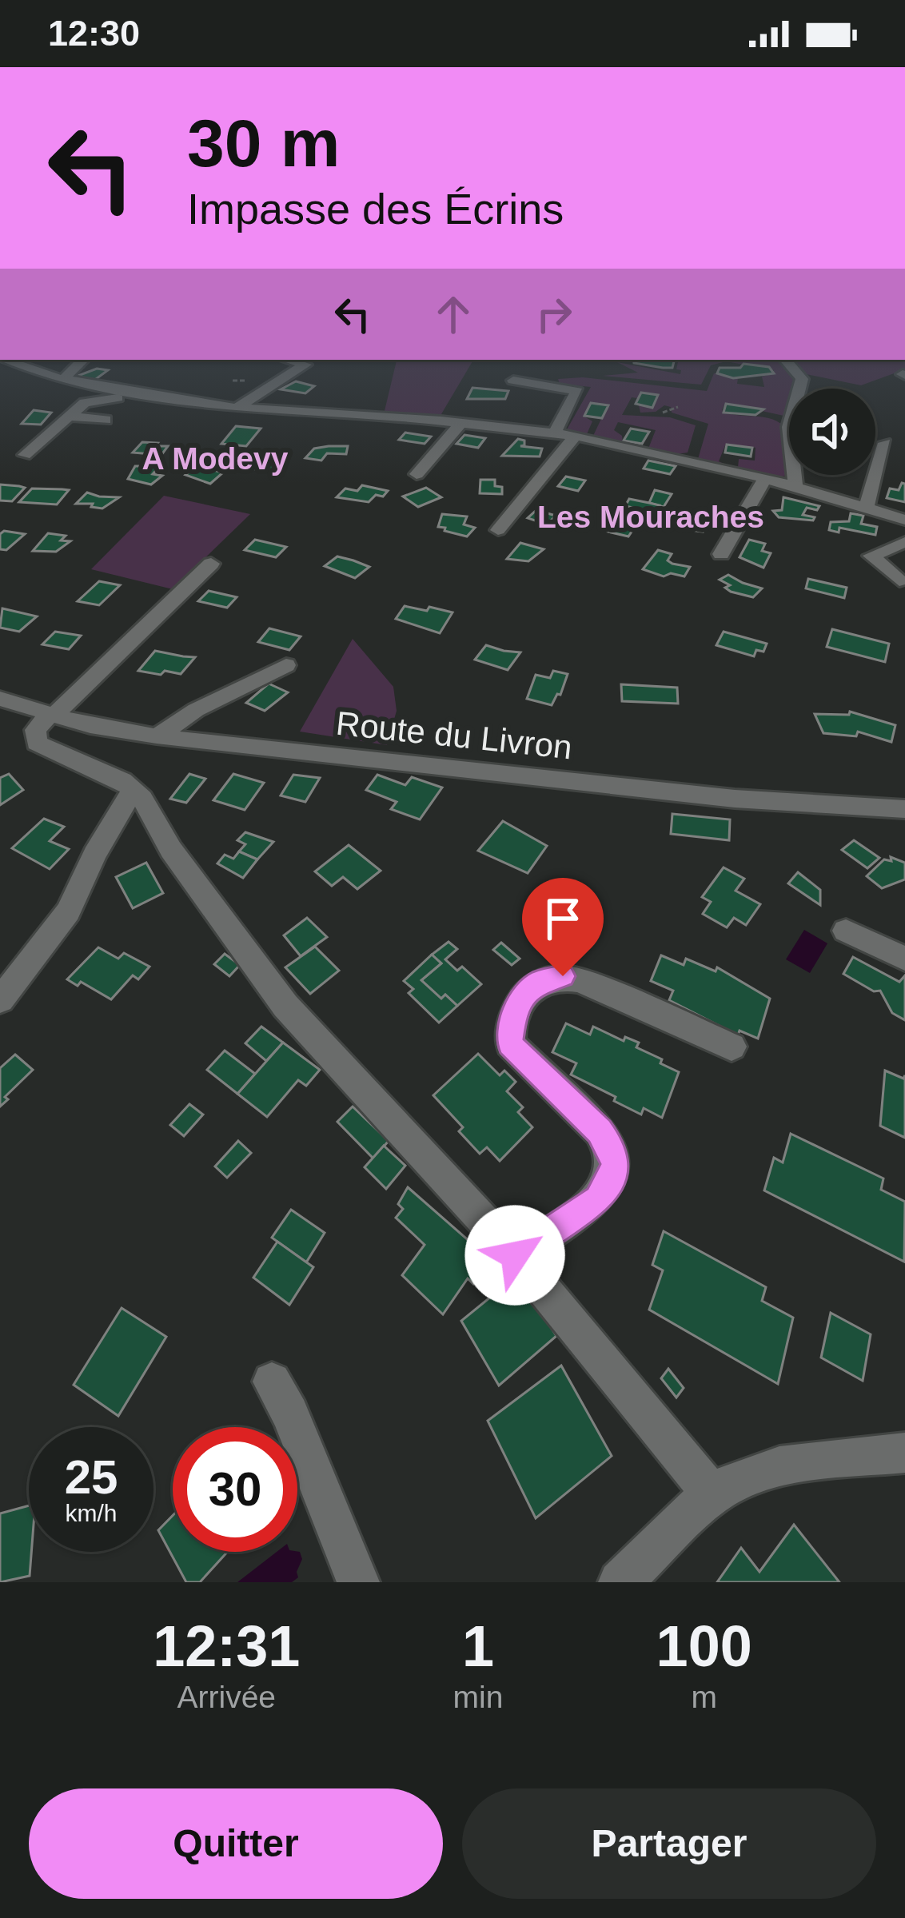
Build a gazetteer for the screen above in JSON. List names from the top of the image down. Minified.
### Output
{"streets":{"street":["Route du Livron"]},"districts":["A Modevy","Les Mouraches"],"page":{"status":"12:30","turn":["30 m","Impasse des Écrins"],"speed":"25 km/h","limit":"30","eta":["12:31","Arrivée","1","min","100","m"],"buttons":["Quitter","Partager"]}}
